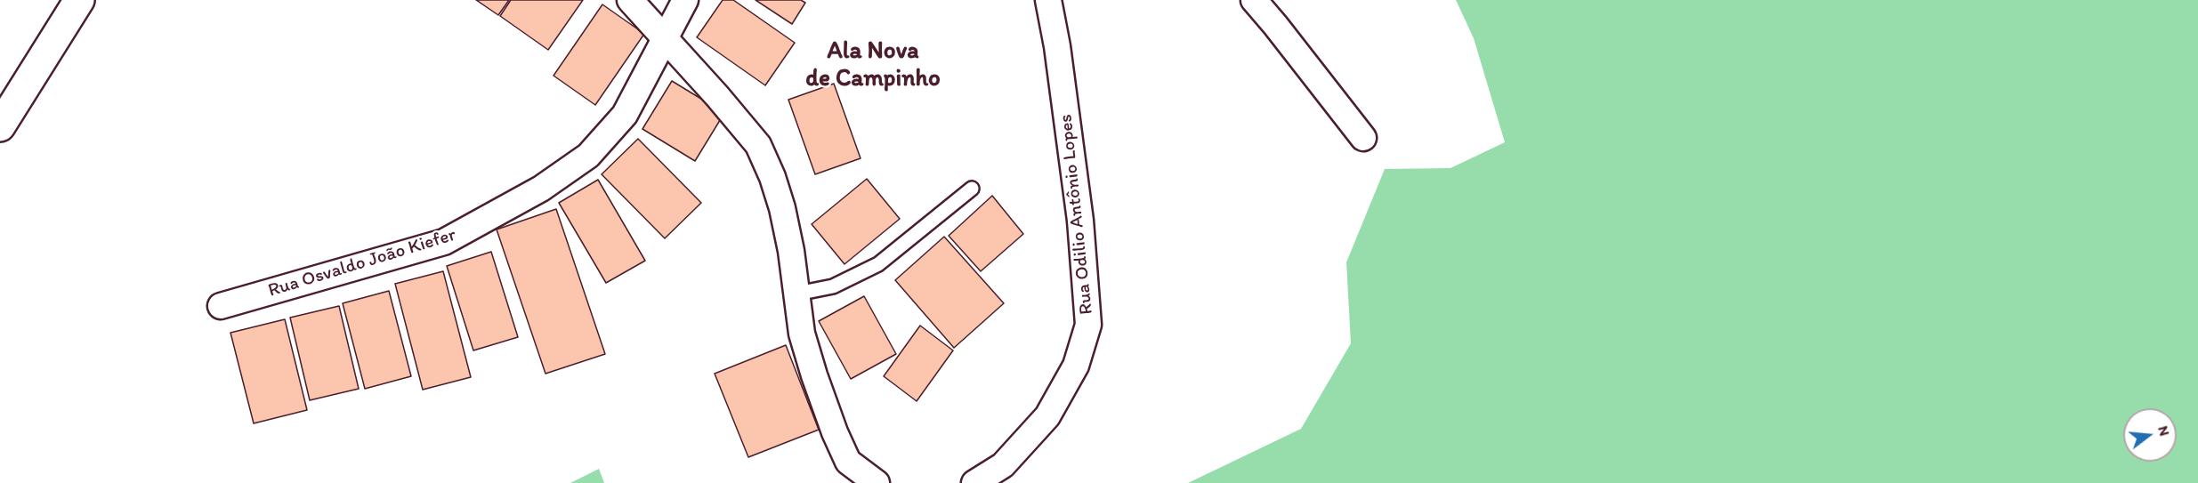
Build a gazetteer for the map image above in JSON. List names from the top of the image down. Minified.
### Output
{"streets":{"street":["Rua Odilio Antônio Lopes","Rua Osvaldo João Kiefer"]},"districts":["Ala Nova de Campinho"],"north":"right"}
